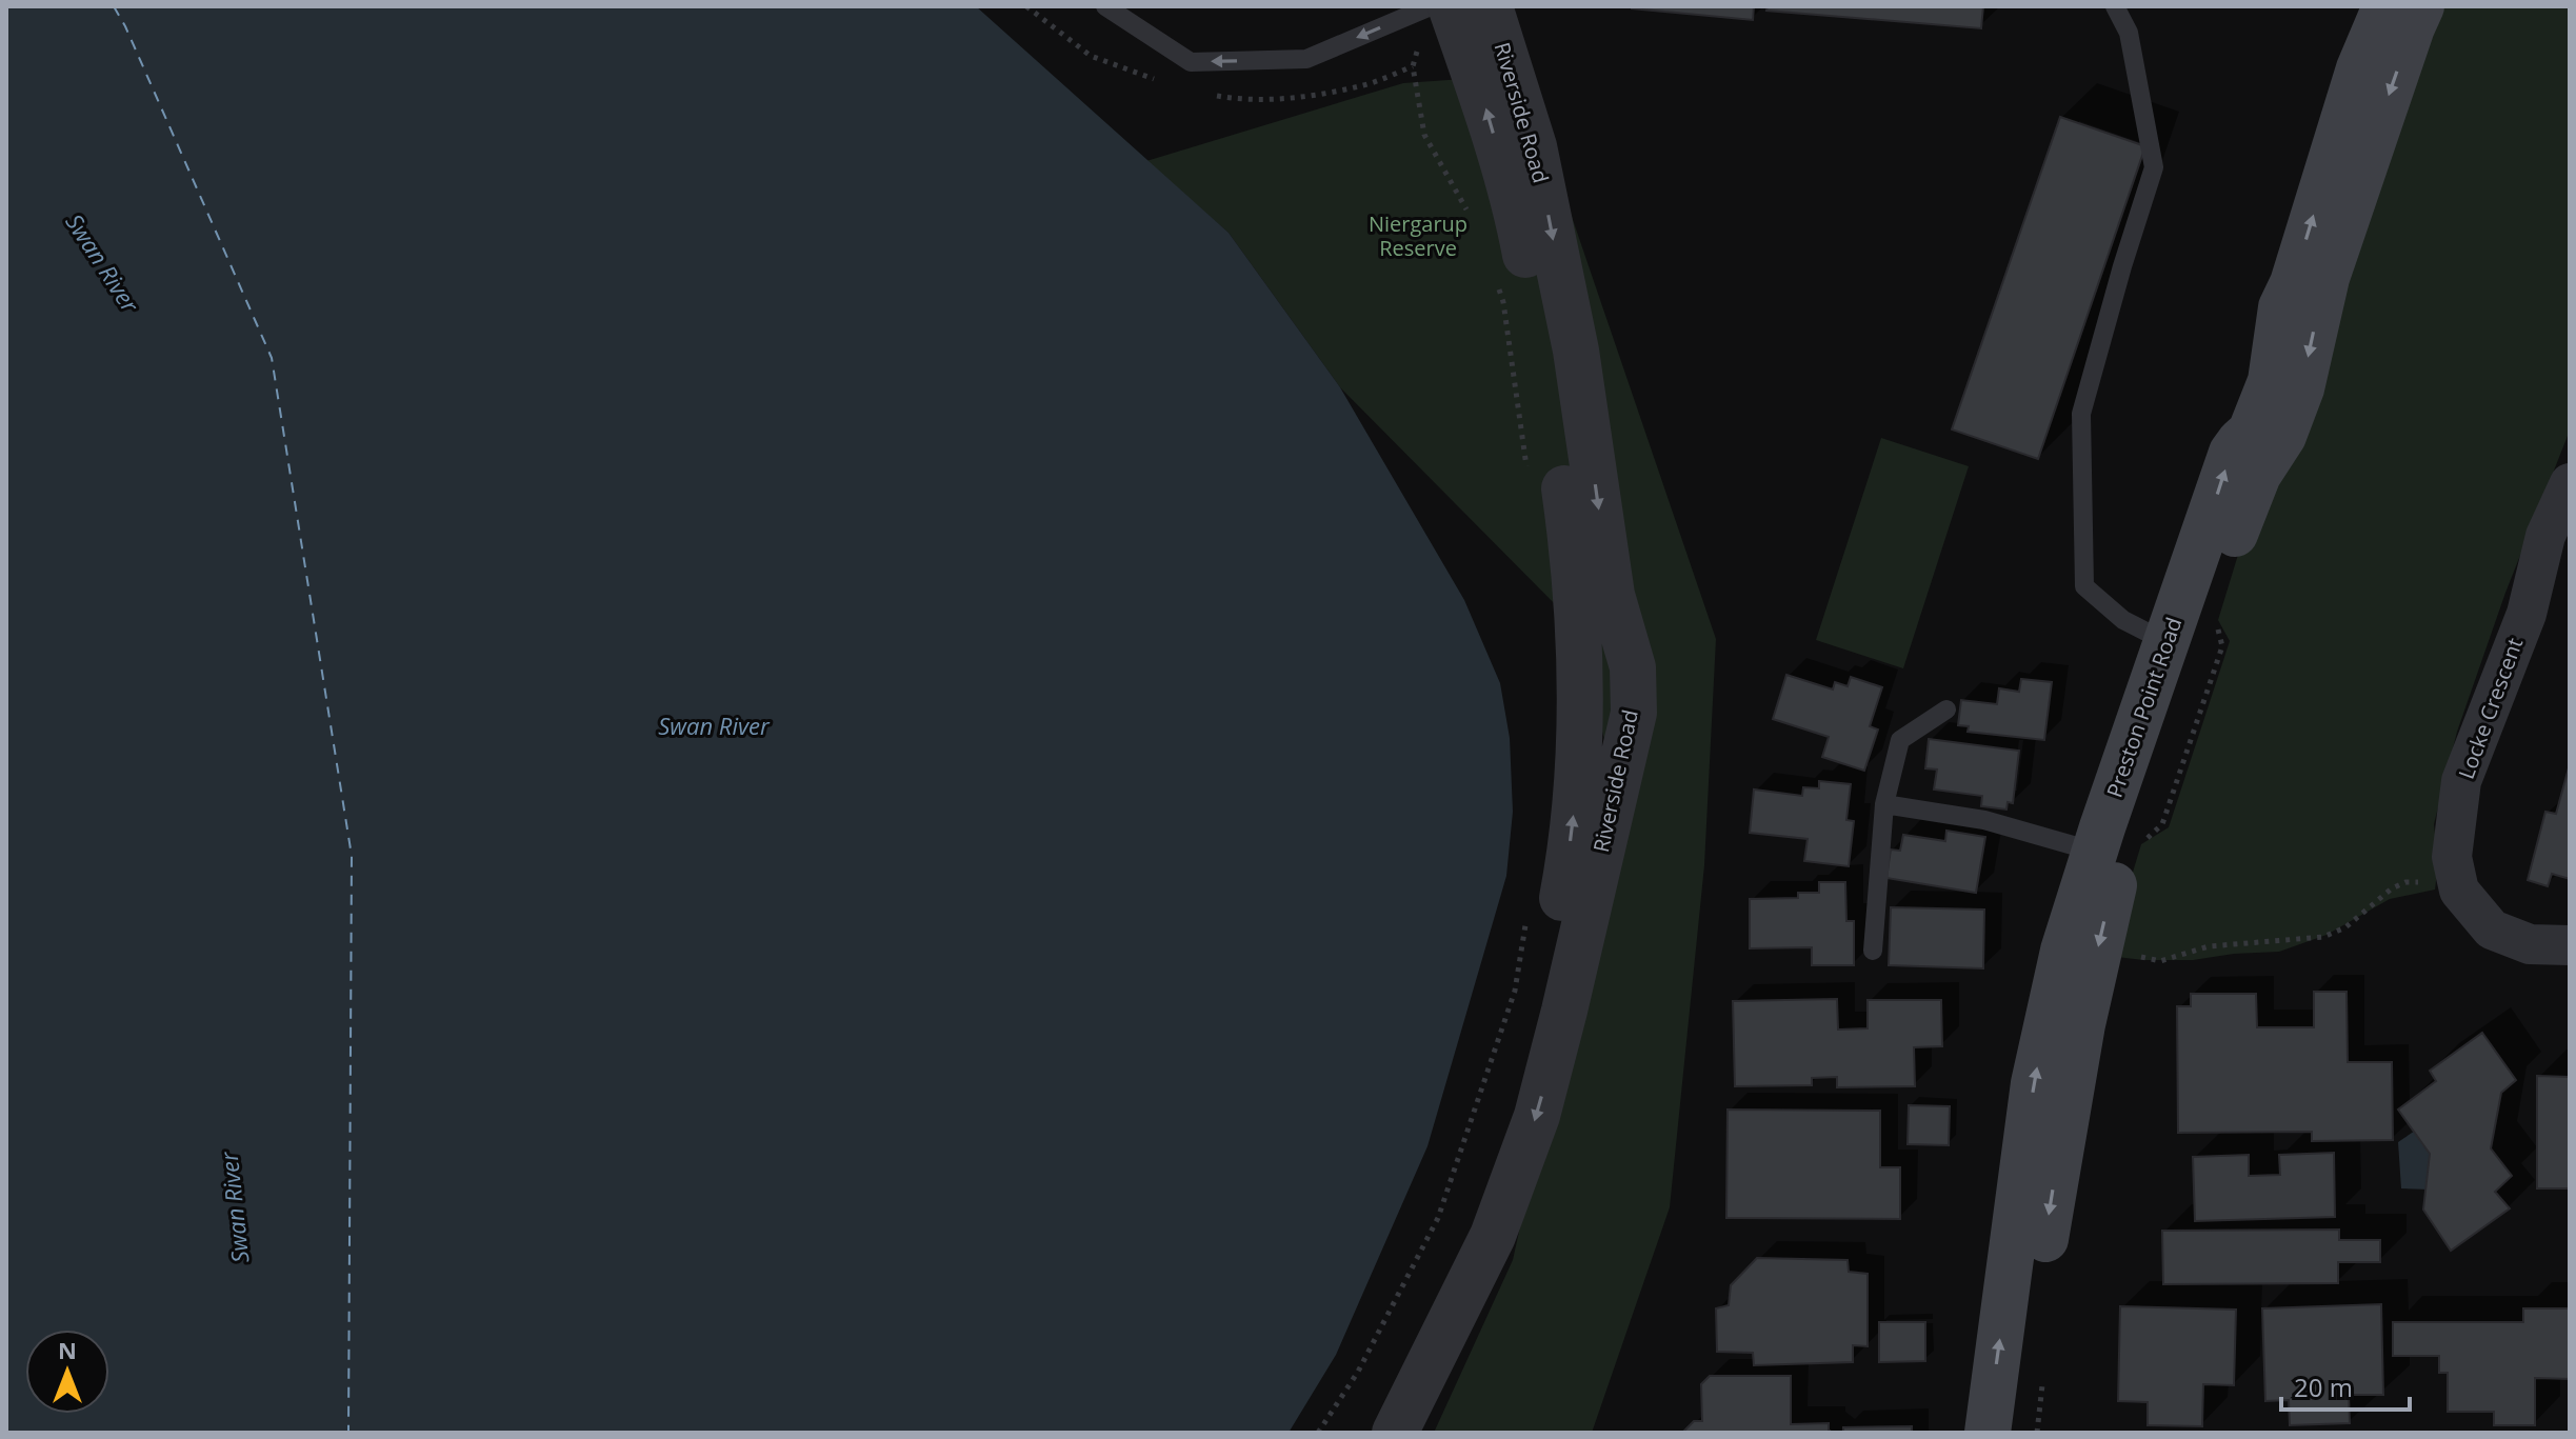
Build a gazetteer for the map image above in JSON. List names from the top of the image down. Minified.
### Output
{"streets":{"main road":["Preston Point Road"],"street":["Riverside Road","Locke Crescent"]},"water":["Swan River"],"parks":["Niergarup Reserve"],"scale_bar":"20 m","north":"top"}
